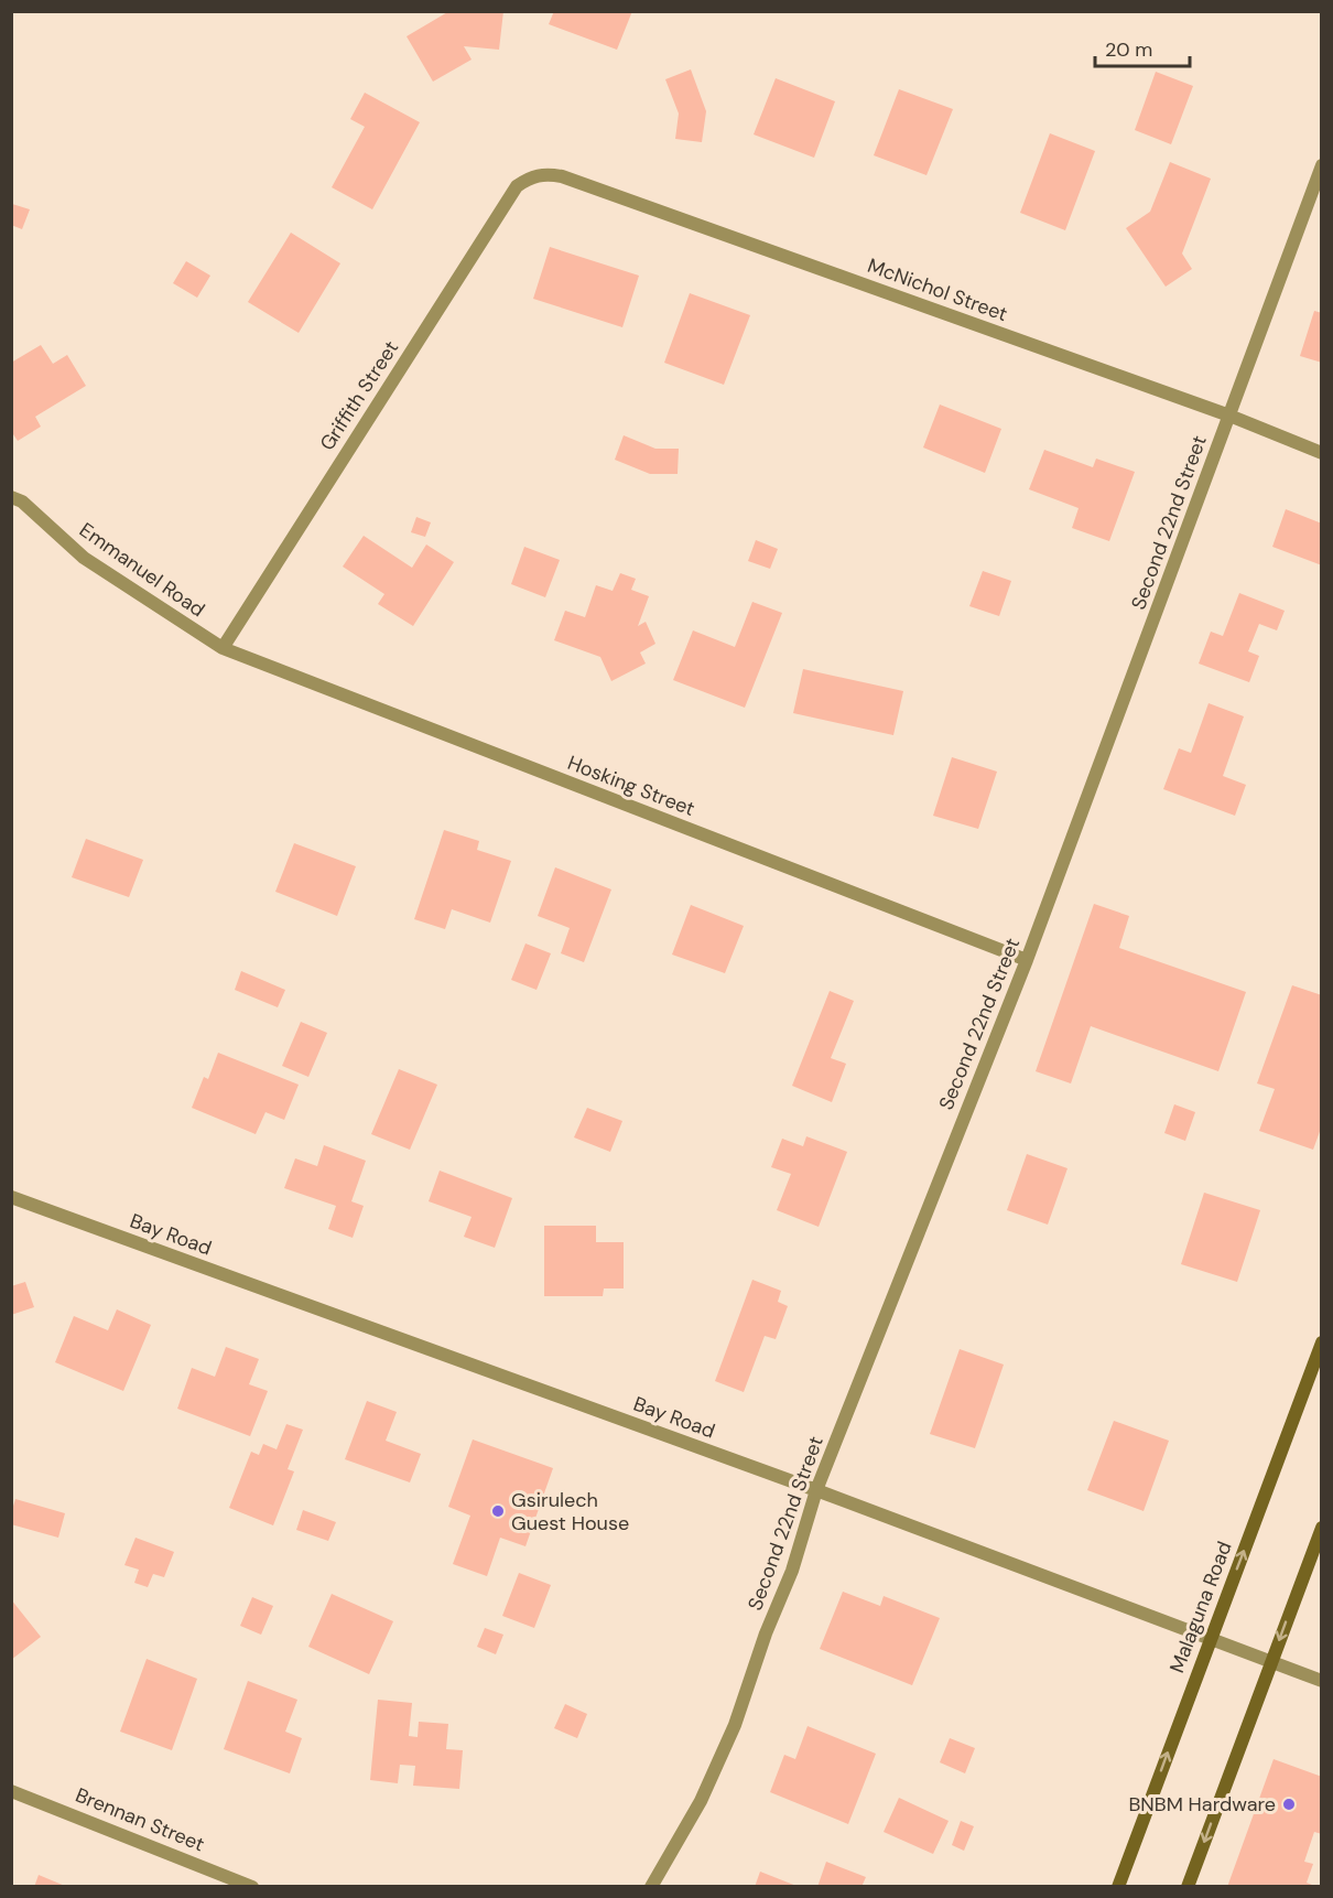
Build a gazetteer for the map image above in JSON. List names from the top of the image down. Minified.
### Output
{"streets":{"street":["McNichol Street","Griffith Street","Second 22nd Street","Emmanuel Road","Hosking Street","Bay Road","Malaguna Road","Brennan Street"]},"crossings":[["McNichol Street","Griffith Street"],["McNichol Street","Second 22nd Street"],["Griffith Street","Emmanuel Road"],["Griffith Street","Hosking Street"],["Second 22nd Street","Hosking Street"],["Second 22nd Street","Bay Road"],["Emmanuel Road","Hosking Street"],["Bay Road","Malaguna Road"]],"places":["Gsirulech Guest House","BNBM Hardware"],"scale_bar":"20 m"}
